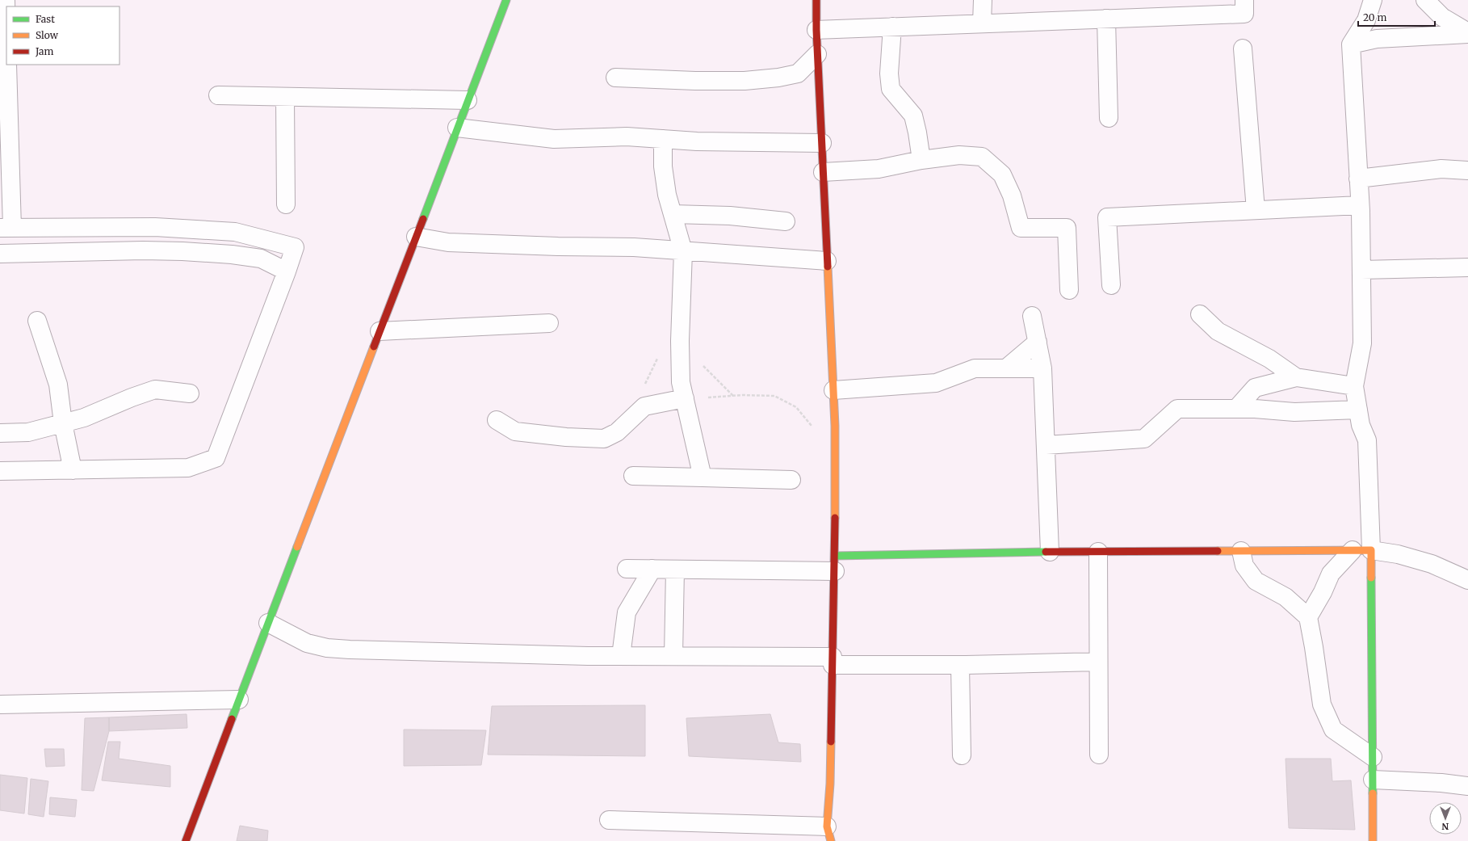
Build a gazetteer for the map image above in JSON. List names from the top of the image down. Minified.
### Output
{"legend":["Fast","Slow","Jam"],"scale_bar":"20 m","north":"bottom"}
